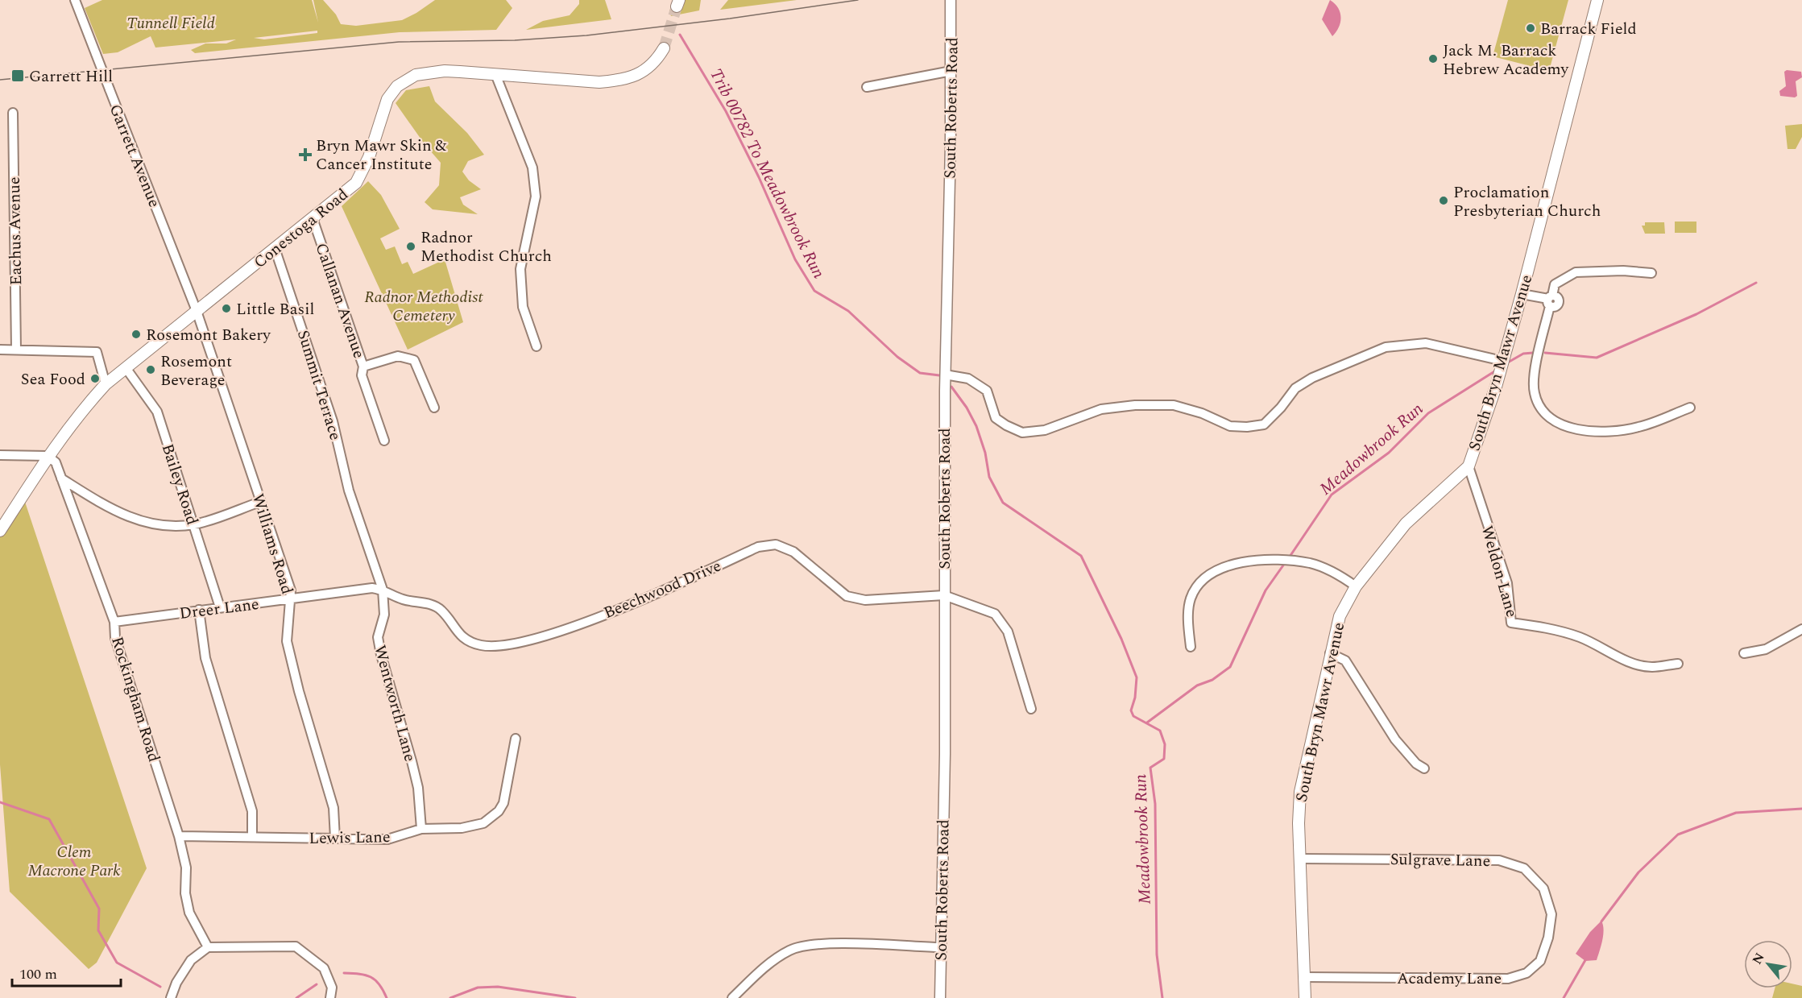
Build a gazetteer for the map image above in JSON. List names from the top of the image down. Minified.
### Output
{"streets":{"main road":["Conestoga Road","South Bryn Mawr Avenue"],"street":["South Roberts Road","Garrett Avenue","Eachus Avenue","Callanan Avenue","Summit Terrace","Bailey Road","Williams Road","Weldon Lane","Beechwood Drive","Dreer Lane","Rockingham Road","Wentworth Lane","Lewis Lane","Sulgrave Lane","Academy Lane"]},"crossings":[["South Roberts Road","Beechwood Drive"],["Garrett Avenue","Conestoga Road"],["Garrett Avenue","Williams Road"],["Conestoga Road","Callanan Avenue"],["Conestoga Road","Summit Terrace"],["Conestoga Road","Bailey Road"],["Conestoga Road","Williams Road"],["Conestoga Road","Rockingham Road"],["South Bryn Mawr Avenue","Weldon Lane"],["South Bryn Mawr Avenue","Sulgrave Lane"],["South Bryn Mawr Avenue","Academy Lane"],["Summit Terrace","Wentworth Lane"],["Bailey Road","Dreer Lane"],["Williams Road","Dreer Lane"],["Williams Road","Lewis Lane"],["Beechwood Drive","Dreer Lane"],["Beechwood Drive","Wentworth Lane"],["Dreer Lane","Rockingham Road"],["Dreer Lane","Wentworth Lane"],["Rockingham Road","Lewis Lane"],["Wentworth Lane","Lewis Lane"],["Sulgrave Lane","Academy Lane"]],"water":["Trib 00782 To Meadowbrook Run","Meadowbrook Run"],"parks":["Tunnell Field","Radnor Methodist Cemetery","Clem Macrone Park"],"places":{"other":["Barrack Field","Jack M. Barrack Hebrew Academy","Proclamation Presbyterian Church","Radnor Methodist Church","Little Basil","Rosemont Bakery","Rosemont Beverage","Sea Food"],"transit":["Garrett Hill"],"health":["Bryn Mawr Skin & Cancer Institute"]},"scale_bar":"100 m","north":"top left"}
